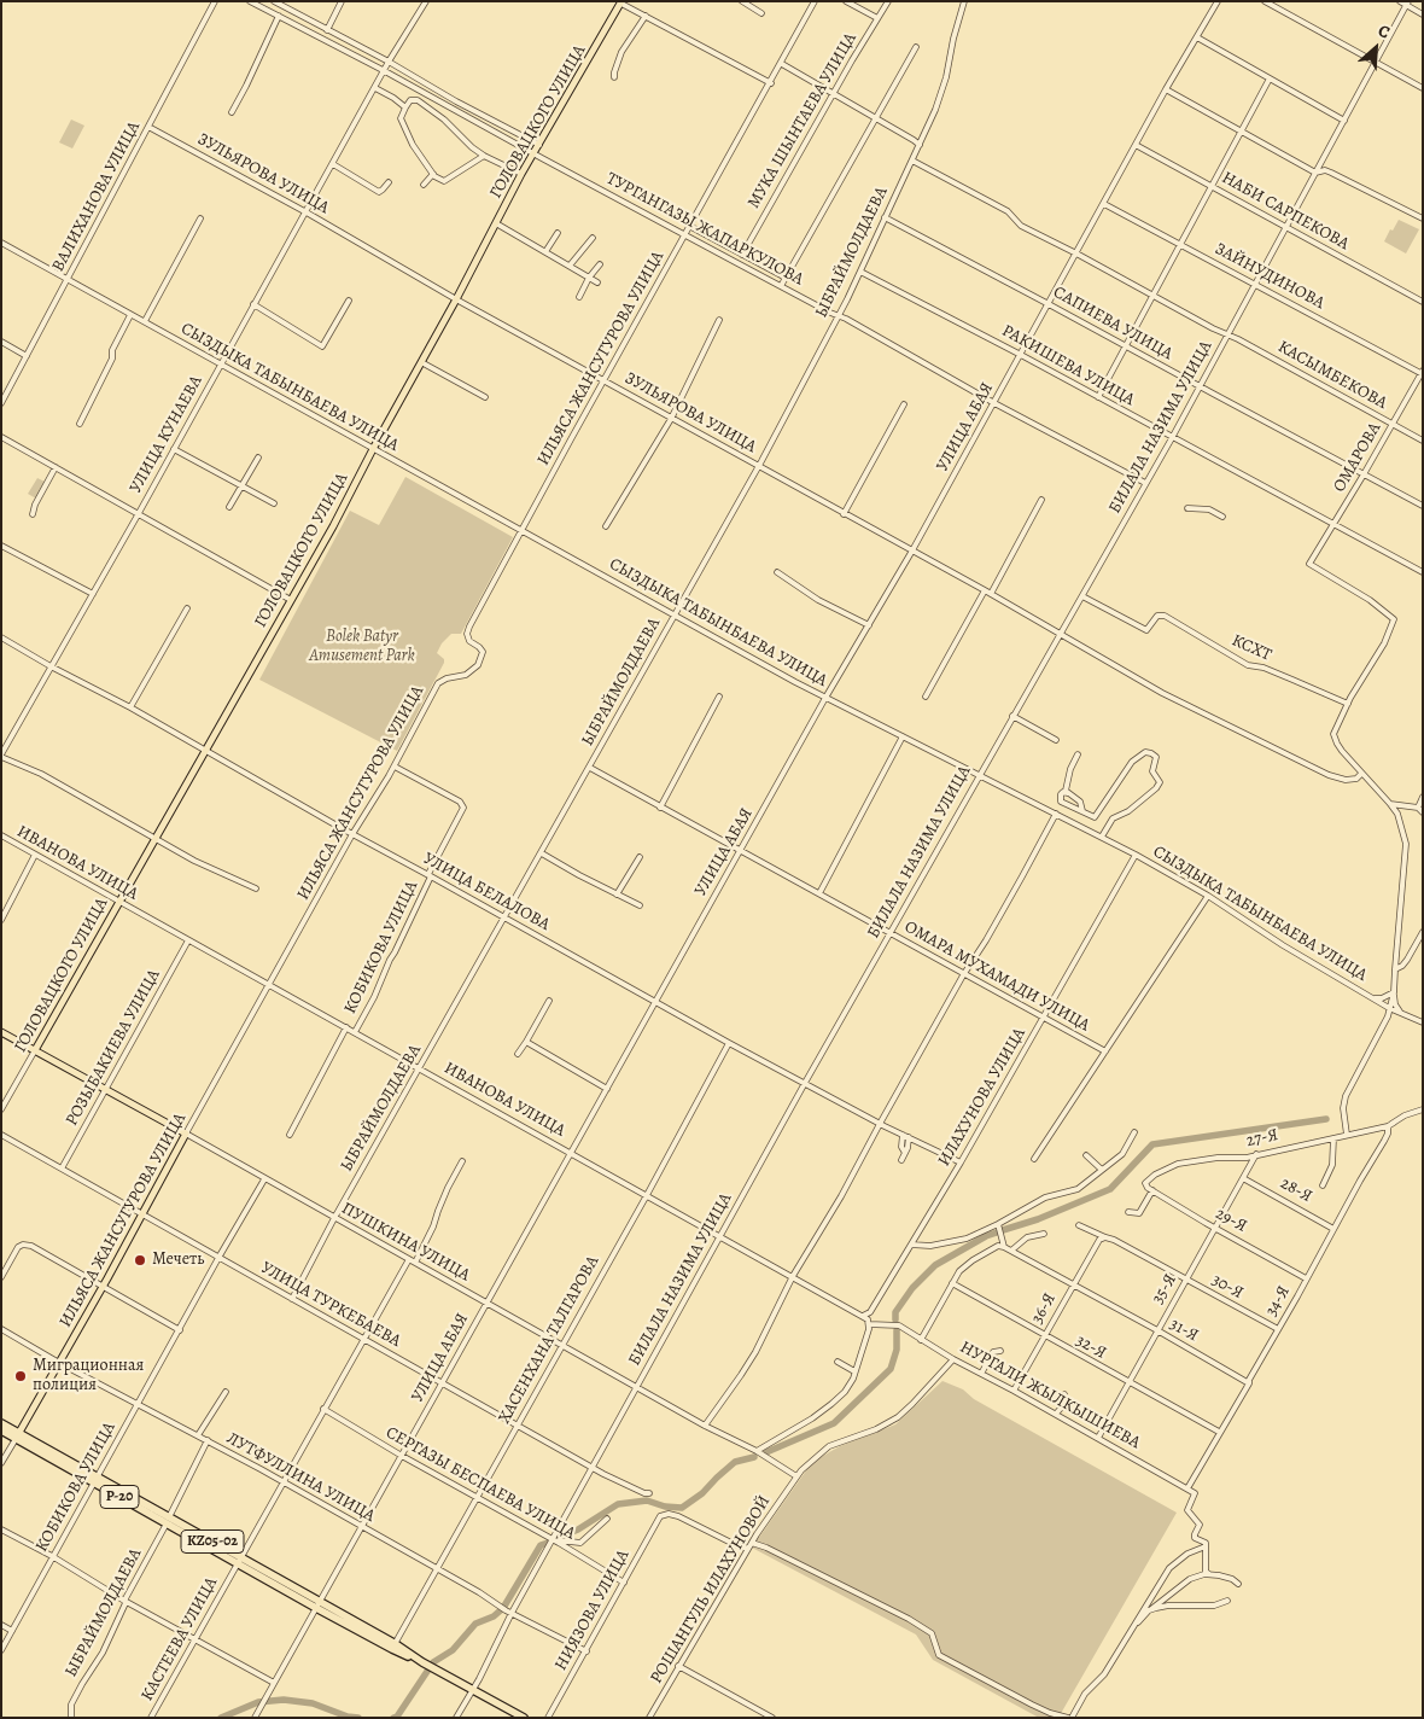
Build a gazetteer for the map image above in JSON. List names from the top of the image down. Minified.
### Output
{"streets":{"highway":["Р-20","KZ05-02"],"main road":["ГОЛОВАЦКОГО УЛИЦА","ИЛЬЯСА ЖАНСУГУРОВА УЛИЦА","ПУШКИНА УЛИЦА"],"street":["МУКА ШЫНТАЕВА УЛИЦА","ЗУЛЬЯРОВА УЛИЦА","ВАЛИХАНОВА УЛИЦА","НАБИ САРПЕКОВА","ТУРГАНГАЗЫ ЖАПАРКУЛОВА","ЫБРАЙМОЛДАЕВА","ЗАЙНУДИНОВА","САПИЕВА УЛИЦА","РАКИШЕВА УЛИЦА","КАСЫМБЕКОВА","СЫЗДЫКА ТАБЫНБАЕВА УЛИЦА","УЛИЦА АБАЯ","БИЛАЛА НАЗИМА УЛИЦА","УЛИЦА КУНАЕВА","ОМАРОВА","КСХТ","ИВАНОВА УЛИЦА","УЛИЦА БЕЛАЛОВА","КОБИКОВА УЛИЦА","ОМАРА МУХАМАДИ УЛИЦА","РОЗЫБАКИЕВА УЛИЦА","ИЛАХУНОВА УЛИЦА","27-Я","28-Я","29-Я","30-Я","35-Я","34-Я","УЛИЦА ТУРКЕБАЕВА","36-Я","31-Я","ХАСЕНХАНА ТАЛГАРОВА","32-Я","НУРГАЛИ ЖЫЛКЫШИЕВА","ЛУТФУЛЛИНА УЛИЦА","СЕРГАЗЫ БЕСПАЕВА УЛИЦА","РОШАНГУЛЬ ИЛАХУНОВОЙ","НИЯЗОВА УЛИЦА","КАСТЕЕВА УЛИЦА"]},"crossings":[["ГОЛОВАЦКОГО УЛИЦА","ЗУЛЬЯРОВА УЛИЦА"],["ГОЛОВАЦКОГО УЛИЦА","ТУРГАНГАЗЫ ЖАПАРКУЛОВА"],["ГОЛОВАЦКОГО УЛИЦА","СЫЗДЫКА ТАБЫНБАЕВА УЛИЦА"],["ГОЛОВАЦКОГО УЛИЦА","ИВАНОВА УЛИЦА"],["ГОЛОВАЦКОГО УЛИЦА","УЛИЦА БЕЛАЛОВА"],["ГОЛОВАЦКОГО УЛИЦА","ПУШКИНА УЛИЦА"],["ЗУЛЬЯРОВА УЛИЦА","ВАЛИХАНОВА УЛИЦА"],["ЗУЛЬЯРОВА УЛИЦА","ЫБРАЙМОЛДАЕВА"],["ЗУЛЬЯРОВА УЛИЦА","ИЛЬЯСА ЖАНСУГУРОВА УЛИЦА"],["ЗУЛЬЯРОВА УЛИЦА","УЛИЦА АБАЯ"],["ЗУЛЬЯРОВА УЛИЦА","БИЛАЛА НАЗИМА УЛИЦА"],["ЗУЛЬЯРОВА УЛИЦА","УЛИЦА КУНАЕВА"],["ВАЛИХАНОВА УЛИЦА","СЫЗДЫКА ТАБЫНБАЕВА УЛИЦА"],["НАБИ САРПЕКОВА","УЛИЦА АБАЯ"],["НАБИ САРПЕКОВА","БИЛАЛА НАЗИМА УЛИЦА"],["ТУРГАНГАЗЫ ЖАПАРКУЛОВА","ЫБРАЙМОЛДАЕВА"],["ТУРГАНГАЗЫ ЖАПАРКУЛОВА","ИЛЬЯСА ЖАНСУГУРОВА УЛИЦА"],["ТУРГАНГАЗЫ ЖАПАРКУЛОВА","УЛИЦА АБАЯ"],["ТУРГАНГАЗЫ ЖАПАРКУЛОВА","БИЛАЛА НАЗИМА УЛИЦА"],["ТУРГАНГАЗЫ ЖАПАРКУЛОВА","УЛИЦА КУНАЕВА"],["ЫБРАЙМОЛДАЕВА","САПИЕВА УЛИЦА"],["ЫБРАЙМОЛДАЕВА","РАКИШЕВА УЛИЦА"],["ЫБРАЙМОЛДАЕВА","КАСЫМБЕКОВА"],["ЫБРАЙМОЛДАЕВА","СЫЗДЫКА ТАБЫНБАЕВА УЛИЦА"],["ЫБРАЙМОЛДАЕВА","ИВАНОВА УЛИЦА"],["ЫБРАЙМОЛДАЕВА","УЛИЦА БЕЛАЛОВА"],["ЫБРАЙМОЛДАЕВА","ОМАРА МУХАМАДИ УЛИЦА"],["ЫБРАЙМОЛДАЕВА","ПУШКИНА УЛИЦА"],["ЫБРАЙМОЛДАЕВА","УЛИЦА ТУРКЕБАЕВА"],["ЫБРАЙМОЛДАЕВА","ЛУТФУЛЛИНА УЛИЦА"],["ЫБРАЙМОЛДАЕВА","Р-20"],["ЗАЙНУДИНОВА","УЛИЦА АБАЯ"],["ЗАЙНУДИНОВА","БИЛАЛА НАЗИМА УЛИЦА"],["ЗАЙНУДИНОВА","ОМАРОВА"],["САПИЕВА УЛИЦА","УЛИЦА АБАЯ"],["САПИЕВА УЛИЦА","БИЛАЛА НАЗИМА УЛИЦА"],["САПИЕВА УЛИЦА","ОМАРОВА"],["ИЛЬЯСА ЖАНСУГУРОВА УЛИЦА","СЫЗДЫКА ТАБЫНБАЕВА УЛИЦА"],["ИЛЬЯСА ЖАНСУГУРОВА УЛИЦА","ИВАНОВА УЛИЦА"],["ИЛЬЯСА ЖАНСУГУРОВА УЛИЦА","УЛИЦА БЕЛАЛОВА"],["ИЛЬЯСА ЖАНСУГУРОВА УЛИЦА","КОБИКОВА УЛИЦА"],["ИЛЬЯСА ЖАНСУГУРОВА УЛИЦА","ПУШКИНА УЛИЦА"],["ИЛЬЯСА ЖАНСУГУРОВА УЛИЦА","УЛИЦА ТУРКЕБАЕВА"],["ИЛЬЯСА ЖАНСУГУРОВА УЛИЦА","ЛУТФУЛЛИНА УЛИЦА"],["ИЛЬЯСА ЖАНСУГУРОВА УЛИЦА","Р-20"],["РАКИШЕВА УЛИЦА","УЛИЦА АБАЯ"],["РАКИШЕВА УЛИЦА","БИЛАЛА НАЗИМА УЛИЦА"],["РАКИШЕВА УЛИЦА","ОМАРОВА"],["КАСЫМБЕКОВА","УЛИЦА АБАЯ"],["КАСЫМБЕКОВА","БИЛАЛА НАЗИМА УЛИЦА"],["КАСЫМБЕКОВА","ОМАРОВА"],["СЫЗДЫКА ТАБЫНБАЕВА УЛИЦА","УЛИЦА АБАЯ"],["СЫЗДЫКА ТАБЫНБАЕВА УЛИЦА","БИЛАЛА НАЗИМА УЛИЦА"],["СЫЗДЫКА ТАБЫНБАЕВА УЛИЦА","УЛИЦА КУНАЕВА"],["СЫЗДЫКА ТАБЫНБАЕВА УЛИЦА","ИЛАХУНОВА УЛИЦА"],["УЛИЦА АБАЯ","ИВАНОВА УЛИЦА"],["УЛИЦА АБАЯ","УЛИЦА БЕЛАЛОВА"],["УЛИЦА АБАЯ","ОМАРА МУХАМАДИ УЛИЦА"],["УЛИЦА АБАЯ","ПУШКИНА УЛИЦА"],["УЛИЦА АБАЯ","УЛИЦА ТУРКЕБАЕВА"],["УЛИЦА АБАЯ","ЛУТФУЛЛИНА УЛИЦА"],["УЛИЦА АБАЯ","СЕРГАЗЫ БЕСПАЕВА УЛИЦА"],["УЛИЦА АБАЯ","KZ05-02"],["БИЛАЛА НАЗИМА УЛИЦА","КСХТ"],["БИЛАЛА НАЗИМА УЛИЦА","ИВАНОВА УЛИЦА"],["БИЛАЛА НАЗИМА УЛИЦА","УЛИЦА БЕЛАЛОВА"],["БИЛАЛА НАЗИМА УЛИЦА","ОМАРА МУХАМАДИ УЛИЦА"],["БИЛАЛА НАЗИМА УЛИЦА","ПУШКИНА УЛИЦА"],["БИЛАЛА НАЗИМА УЛИЦА","УЛИЦА ТУРКЕБАЕВА"],["БИЛАЛА НАЗИМА УЛИЦА","ЛУТФУЛЛИНА УЛИЦА"],["БИЛАЛА НАЗИМА УЛИЦА","СЕРГАЗЫ БЕСПАЕВА УЛИЦА"],["БИЛАЛА НАЗИМА УЛИЦА","KZ05-02"],["УЛИЦА КУНАЕВА","УЛИЦА БЕЛАЛОВА"],["ОМАРОВА","КСХТ"],["ИВАНОВА УЛИЦА","КОБИКОВА УЛИЦА"],["ИВАНОВА УЛИЦА","РОЗЫБАКИЕВА УЛИЦА"],["ИВАНОВА УЛИЦА","ИЛАХУНОВА УЛИЦА"],["ИВАНОВА УЛИЦА","ХАСЕНХАНА ТАЛГАРОВА"],["ИВАНОВА УЛИЦА","НУРГАЛИ ЖЫЛКЫШИЕВА"],["УЛИЦА БЕЛАЛОВА","КОБИКОВА УЛИЦА"],["УЛИЦА БЕЛАЛОВА","ИЛАХУНОВА УЛИЦА"],["УЛИЦА БЕЛАЛОВА","ХАСЕНХАНА ТАЛГАРОВА"],["КОБИКОВА УЛИЦА","ПУШКИНА УЛИЦА"],["КОБИКОВА УЛИЦА","УЛИЦА ТУРКЕБАЕВА"],["КОБИКОВА УЛИЦА","ЛУТФУЛЛИНА УЛИЦА"],["КОБИКОВА УЛИЦА","Р-20"],["ОМАРА МУХАМАДИ УЛИЦА","ИЛАХУНОВА УЛИЦА"],["РОЗЫБАКИЕВА УЛИЦА","ПУШКИНА УЛИЦА"],["РОЗЫБАКИЕВА УЛИЦА","УЛИЦА ТУРКЕБАЕВА"],["27-Я","29-Я"],["27-Я","35-Я"],["27-Я","34-Я"],["28-Я","35-Я"],["28-Я","34-Я"],["29-Я","35-Я"],["29-Я","34-Я"],["ПУШКИНА УЛИЦА","ХАСЕНХАНА ТАЛГАРОВА"],["ПУШКИНА УЛИЦА","РОШАНГУЛЬ ИЛАХУНОВОЙ"],["ПУШКИНА УЛИЦА","КАСТЕЕВА УЛИЦА"],["30-Я","35-Я"],["30-Я","34-Я"],["30-Я","36-Я"],["35-Я","31-Я"],["35-Я","32-Я"],["35-Я","НУРГАЛИ ЖЫЛКЫШИЕВА"],["34-Я","31-Я"],["34-Я","32-Я"],["34-Я","НУРГАЛИ ЖЫЛКЫШИЕВА"],["УЛИЦА ТУРКЕБАЕВА","ХАСЕНХАНА ТАЛГАРОВА"],["УЛИЦА ТУРКЕБАЕВА","КАСТЕЕВА УЛИЦА"],["36-Я","31-Я"],["36-Я","32-Я"],["36-Я","НУРГАЛИ ЖЫЛКЫШИЕВА"],["ХАСЕНХАНА ТАЛГАРОВА","ЛУТФУЛЛИНА УЛИЦА"],["ХАСЕНХАНА ТАЛГАРОВА","СЕРГАЗЫ БЕСПАЕВА УЛИЦА"],["ХАСЕНХАНА ТАЛГАРОВА","KZ05-02"],["НУРГАЛИ ЖЫЛКЫШИЕВА","РОШАНГУЛЬ ИЛАХУНОВОЙ"],["ЛУТФУЛЛИНА УЛИЦА","НИЯЗОВА УЛИЦА"],["ЛУТФУЛЛИНА УЛИЦА","КАСТЕЕВА УЛИЦА"],["СЕРГАЗЫ БЕСПАЕВА УЛИЦА","НИЯЗОВА УЛИЦА"],["СЕРГАЗЫ БЕСПАЕВА УЛИЦА","КАСТЕЕВА УЛИЦА"],["Р-20","KZ05-02"],["Р-20","КАСТЕЕВА УЛИЦА"],["KZ05-02","КАСТЕЕВА УЛИЦА"],["РОШАНГУЛЬ ИЛАХУНОВОЙ","НИЯЗОВА УЛИЦА"]],"parks":["Bolek Batyr Amusement Park"],"places":["Мечеть","Миграционная полиция"],"north":"top right"}
